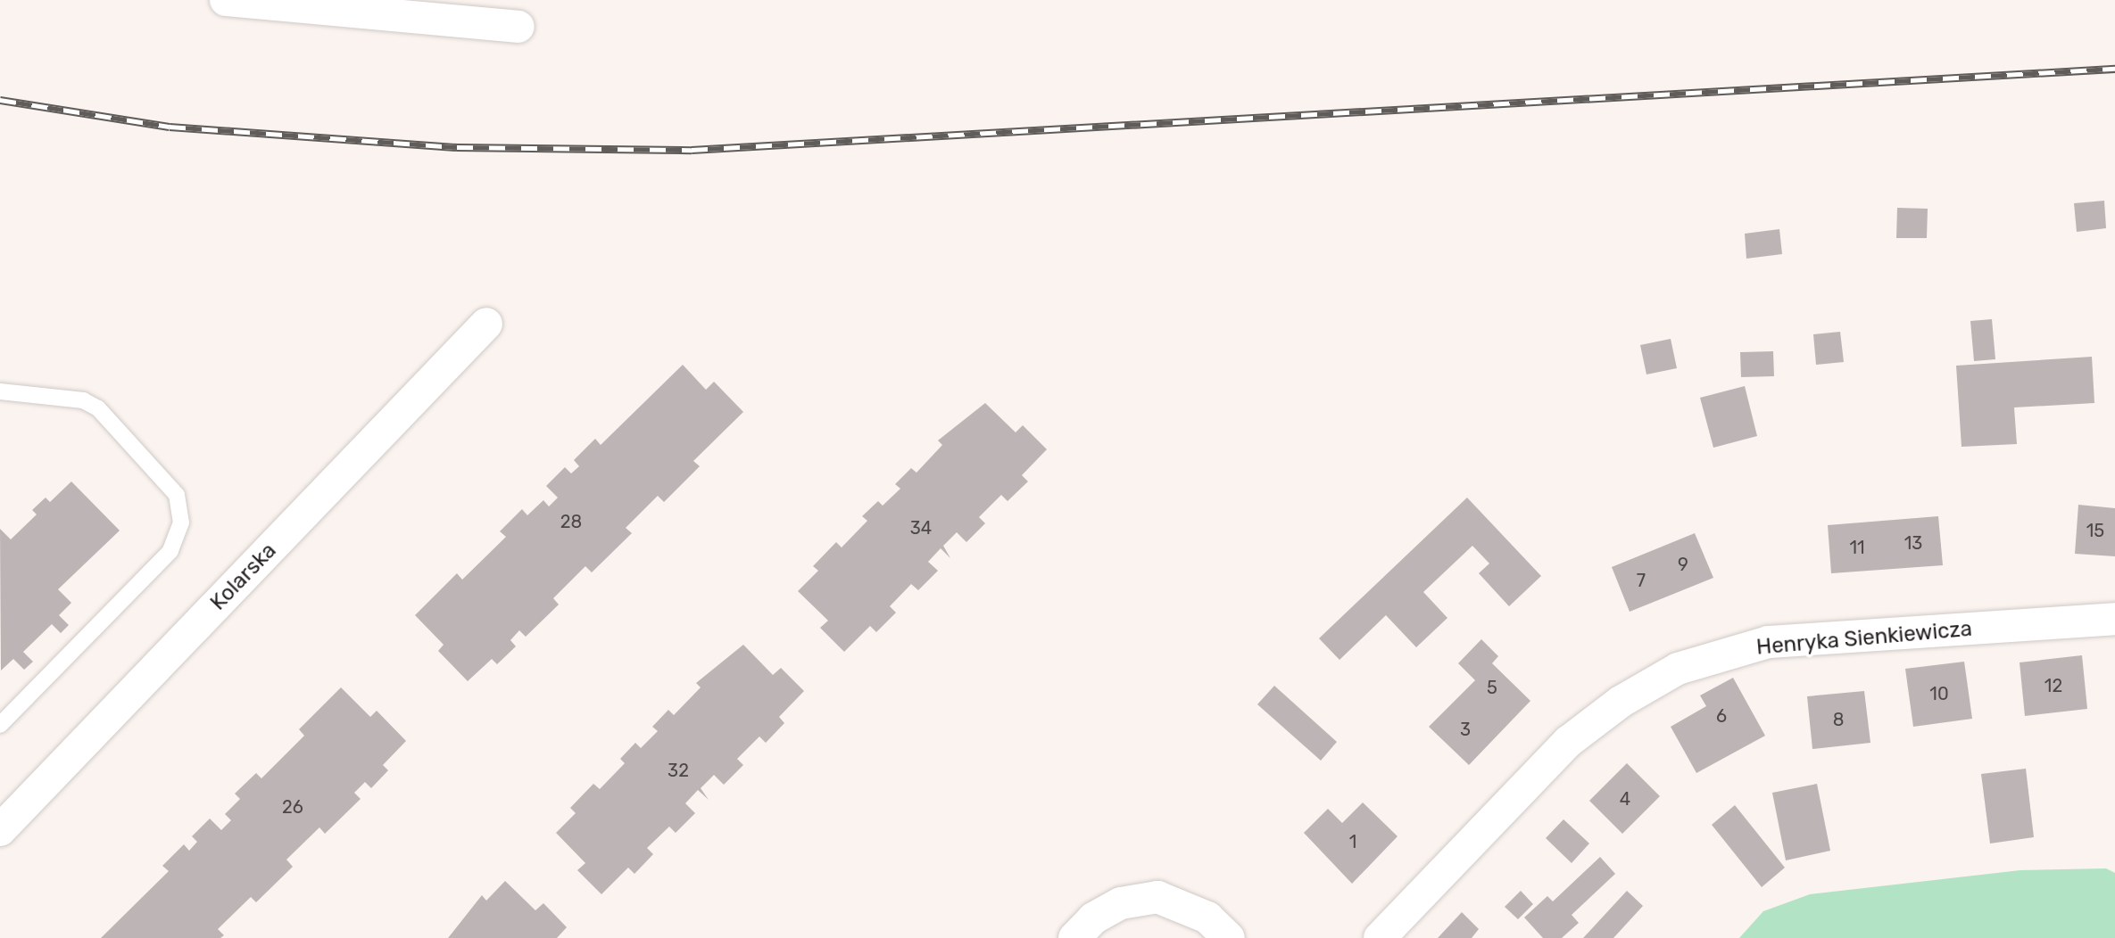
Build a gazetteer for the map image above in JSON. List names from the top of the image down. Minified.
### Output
{"streets":{"street":["Kolarska","Henryka Sienkiewicza"]},"house_numbers":["28","34","15","13","11","9","7","12","5","10","6","8","3","32","4","26","1"]}
